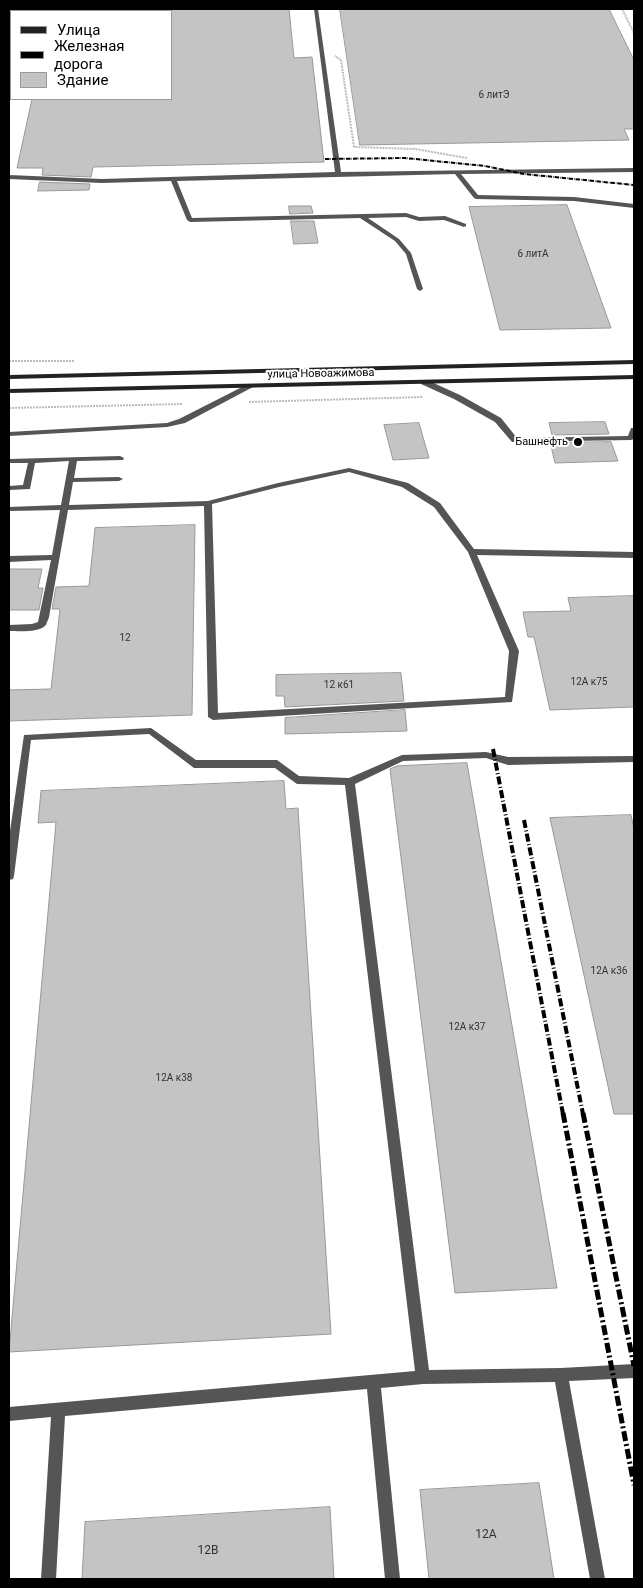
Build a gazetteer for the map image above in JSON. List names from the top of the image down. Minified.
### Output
{"streets":{"main road":["улица Новоажимова"]},"places":["Башнефть"],"house_numbers":["6 литЭ","6 литА","12","12А к75","12 к61","12А к36","12А к37","12А к38","12А","12В"],"legend":["Улица","Железная дорога","Здание"]}
